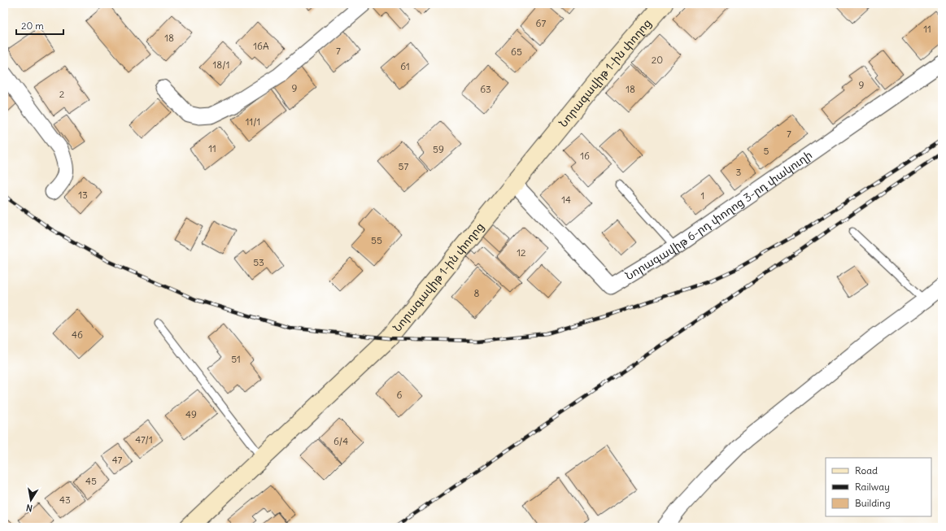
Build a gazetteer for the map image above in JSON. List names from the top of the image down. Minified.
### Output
{"streets":{"main road":["Նորագավիթ 1-ին փողոց"],"street":["Նորագավիթ 6-րդ փողոց 3-րդ փակուղի"]},"crossings":[["Նորագավիթ 1-ին փողոց","Նորագավիթ 6-րդ փողոց 3-րդ փակուղի"]],"house_numbers":["67","11","18","16A","7","65","20","18/1","61","9","9","63","18","2","11/1","7","11","59","5","16","57","3","13","1","14","55","12","53","8","46","51","6","49","47/1","6/4","47","45","43"],"legend":["Road","Railway","Building"],"scale_bar":"20 m","north":"bottom"}
